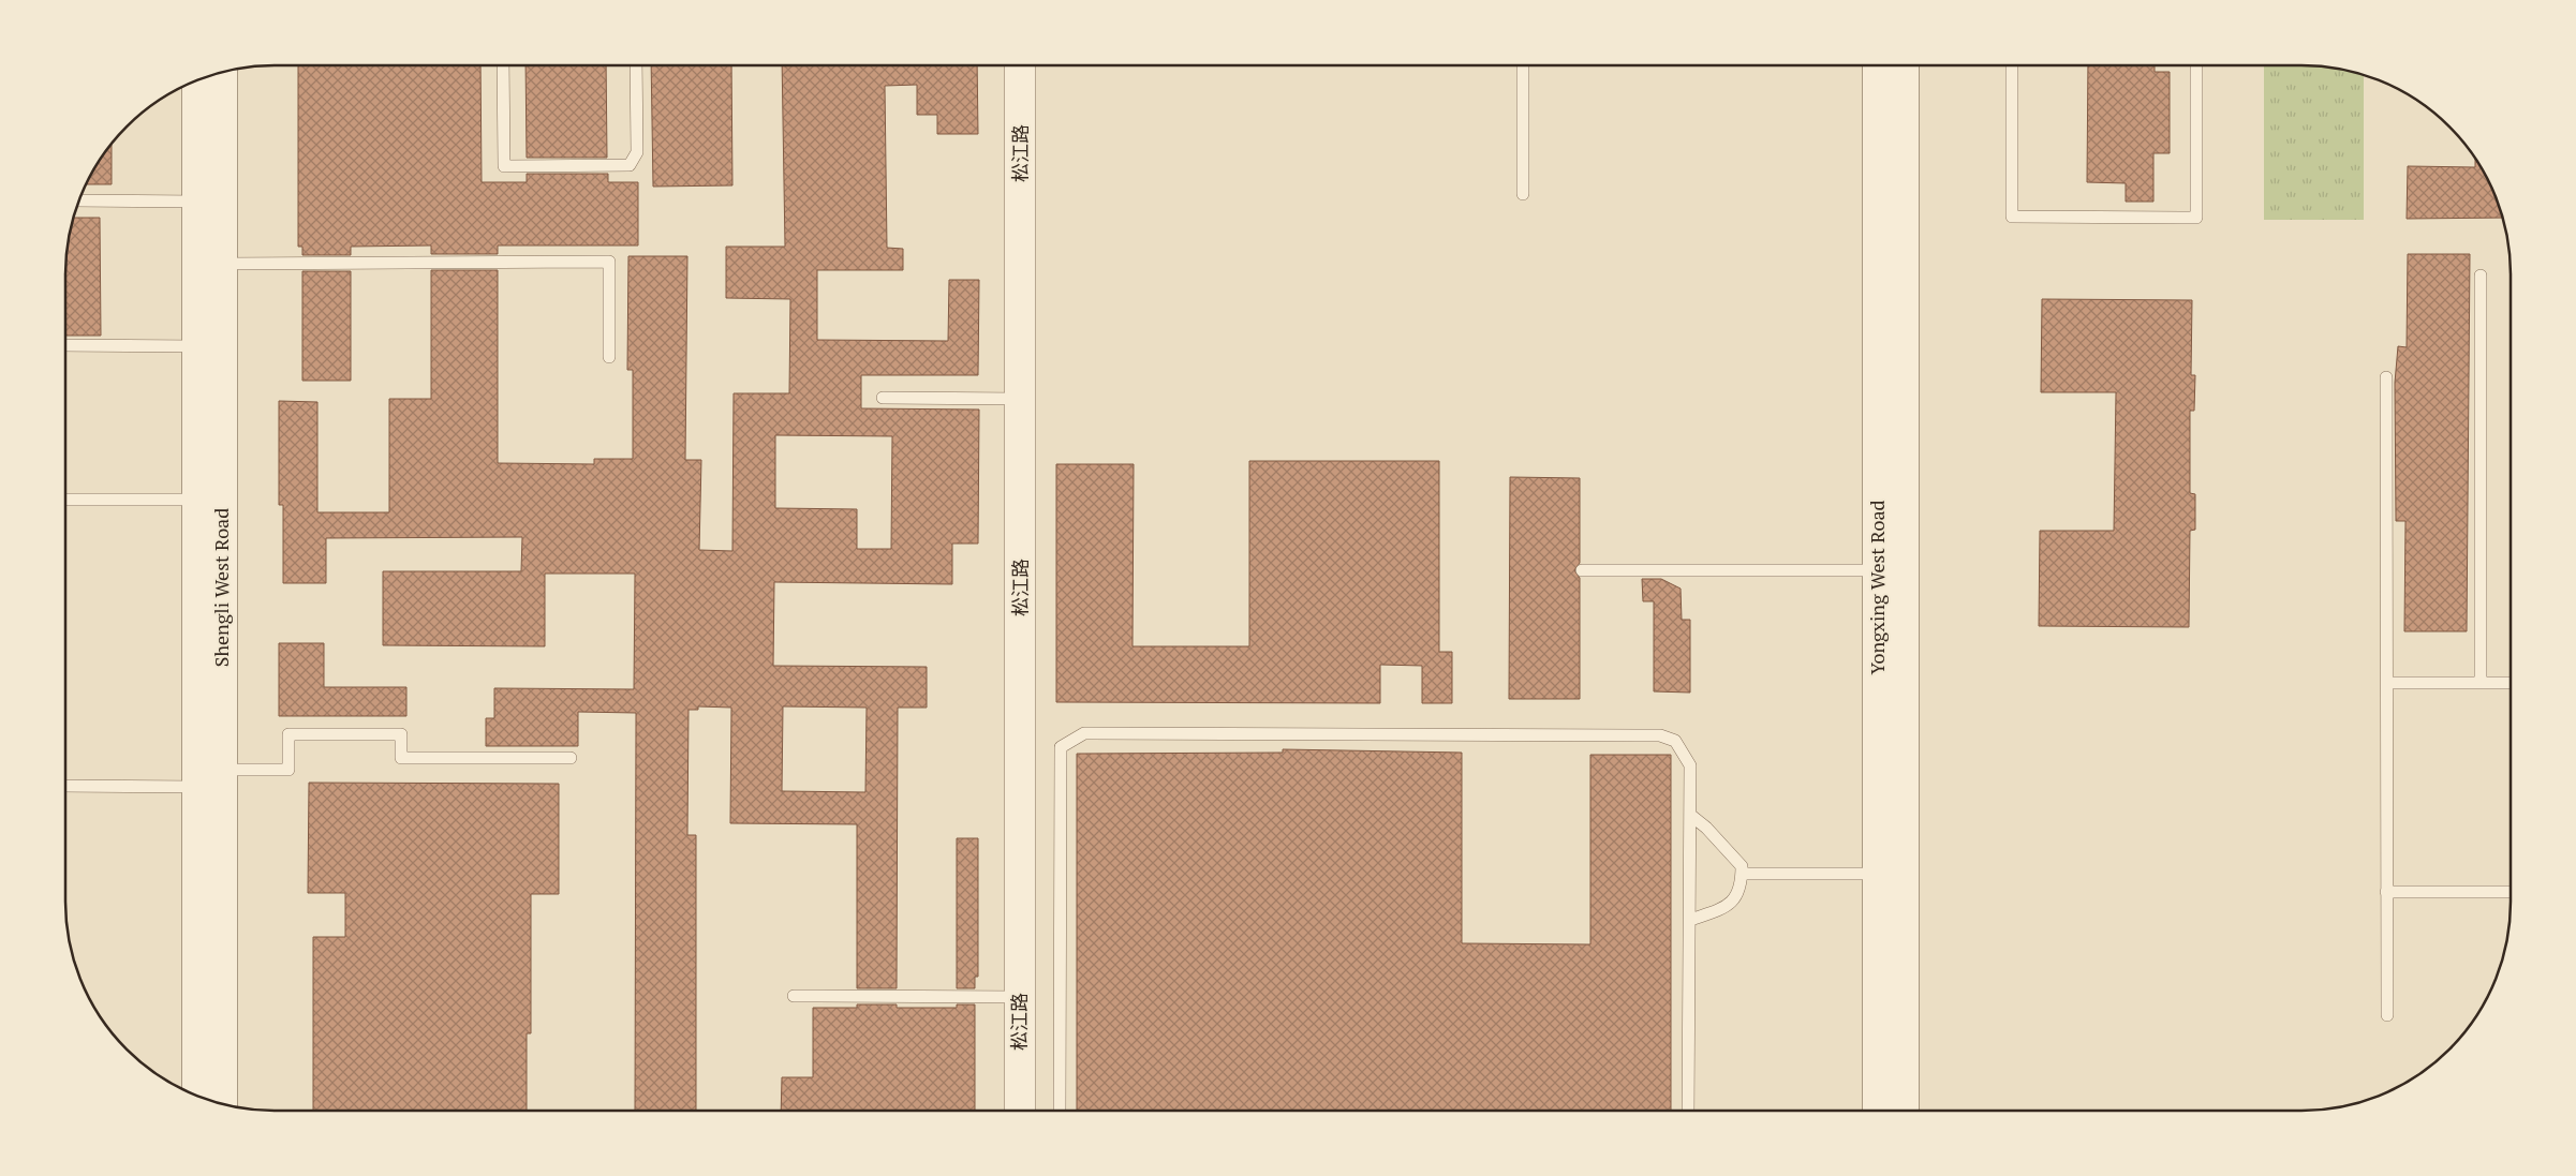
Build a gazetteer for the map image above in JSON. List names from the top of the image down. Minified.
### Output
{"streets":{"main road":["松江路","Shengli West Road","Yongxing West Road"]}}
